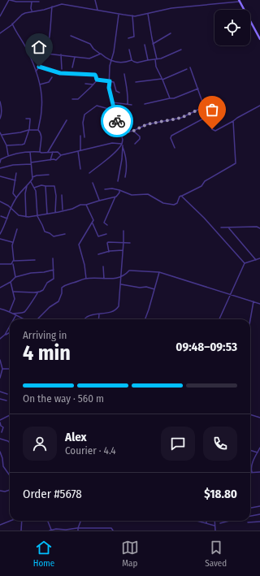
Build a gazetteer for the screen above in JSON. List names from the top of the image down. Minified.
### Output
{"page":{"heading":["4 min","Arriving in","09:48–09:53"],"panel":["Alex","Courier · 4.4","Order #5678","$18.80"],"bar":"On the way · 560 m","tabs":["Home","Map","Saved"]}}
